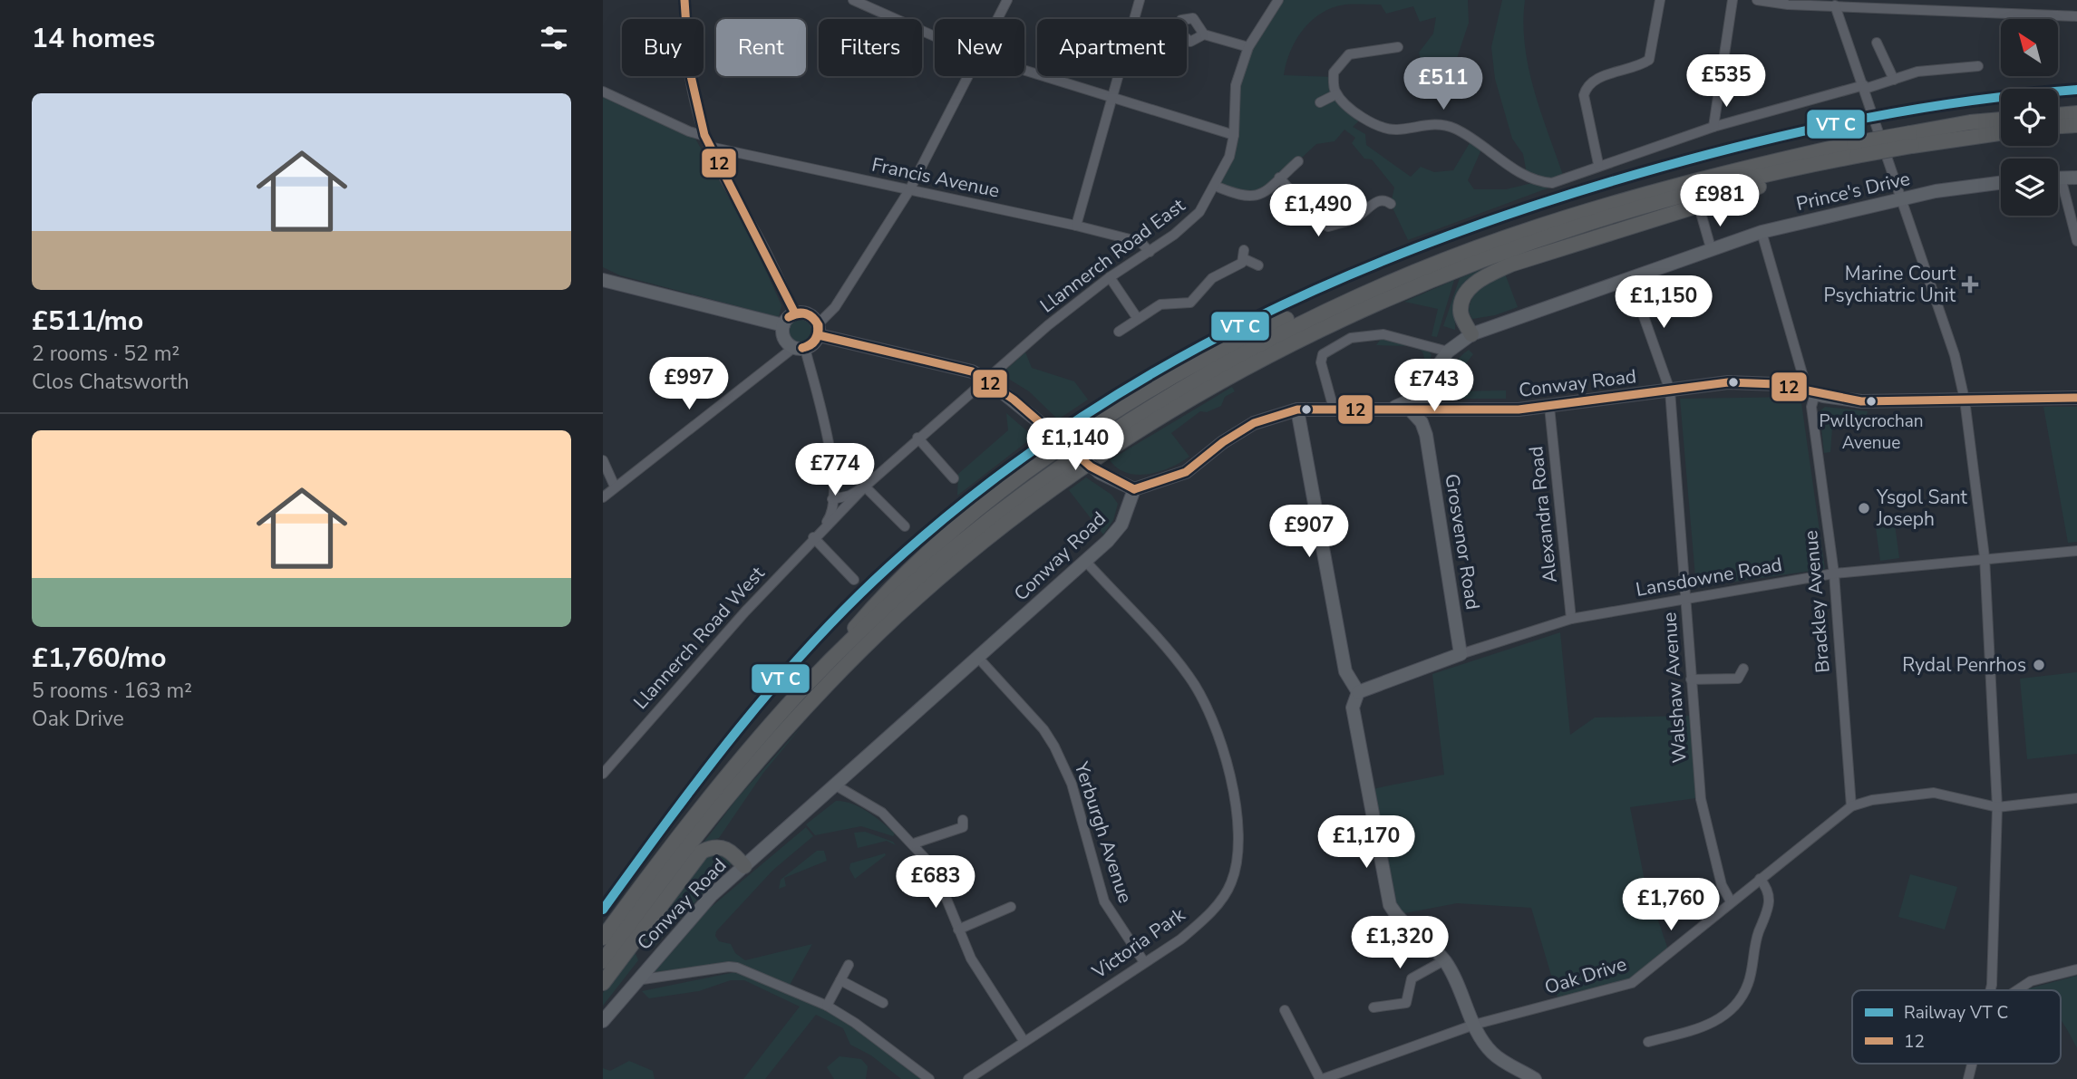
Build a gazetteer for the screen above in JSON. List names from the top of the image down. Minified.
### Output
{"streets":{"main road":["Prince's Drive","Conway Road","Grosvenor Road","Lansdowne Road"],"street":["Francis Avenue","Llannerch Road East","Alexandra Road","Brackley Avenue","Llannerch Road West","Walshaw Avenue","Yerburgh Avenue","Victoria Park","Oak Drive"]},"crossings":[["Francis Avenue","Llannerch Road East"],["Prince's Drive","Conway Road"],["Prince's Drive","Grosvenor Road"],["Prince's Drive","Brackley Avenue"],["Prince's Drive","Walshaw Avenue"],["Llannerch Road East","Llannerch Road West"],["Conway Road","Alexandra Road"],["Conway Road","Grosvenor Road"],["Conway Road","Brackley Avenue"],["Conway Road","Walshaw Avenue"],["Conway Road","Yerburgh Avenue"],["Conway Road","Victoria Park"],["Alexandra Road","Lansdowne Road"],["Grosvenor Road","Lansdowne Road"],["Lansdowne Road","Brackley Avenue"],["Lansdowne Road","Walshaw Avenue"],["Brackley Avenue","Oak Drive"],["Walshaw Avenue","Oak Drive"],["Yerburgh Avenue","Victoria Park"]],"places":{"health":["Marine Court Psychiatric Unit"],"other":["Pwllycrochan Avenue","Ysgol Sant Joseph","Rydal Penrhos"]},"lines":["transit line 12"],"legend":["Railway VT C","12"],"north":"top left","page":{"heading":"14 homes","chip":["Buy","Rent","Filters","New","Apartment"],"price":["£535","£511","£981","£1,490","£1,150","£997","£743","£1,140","£774","£907","£1,170","£683","£1,760","£1,320"],"list":[{"name":"£511/mo","note":"2 rooms · 52 m² · Clos Chatsworth"},{"name":"£1,760/mo","note":"5 rooms · 163 m² · Oak Drive"}]}}
